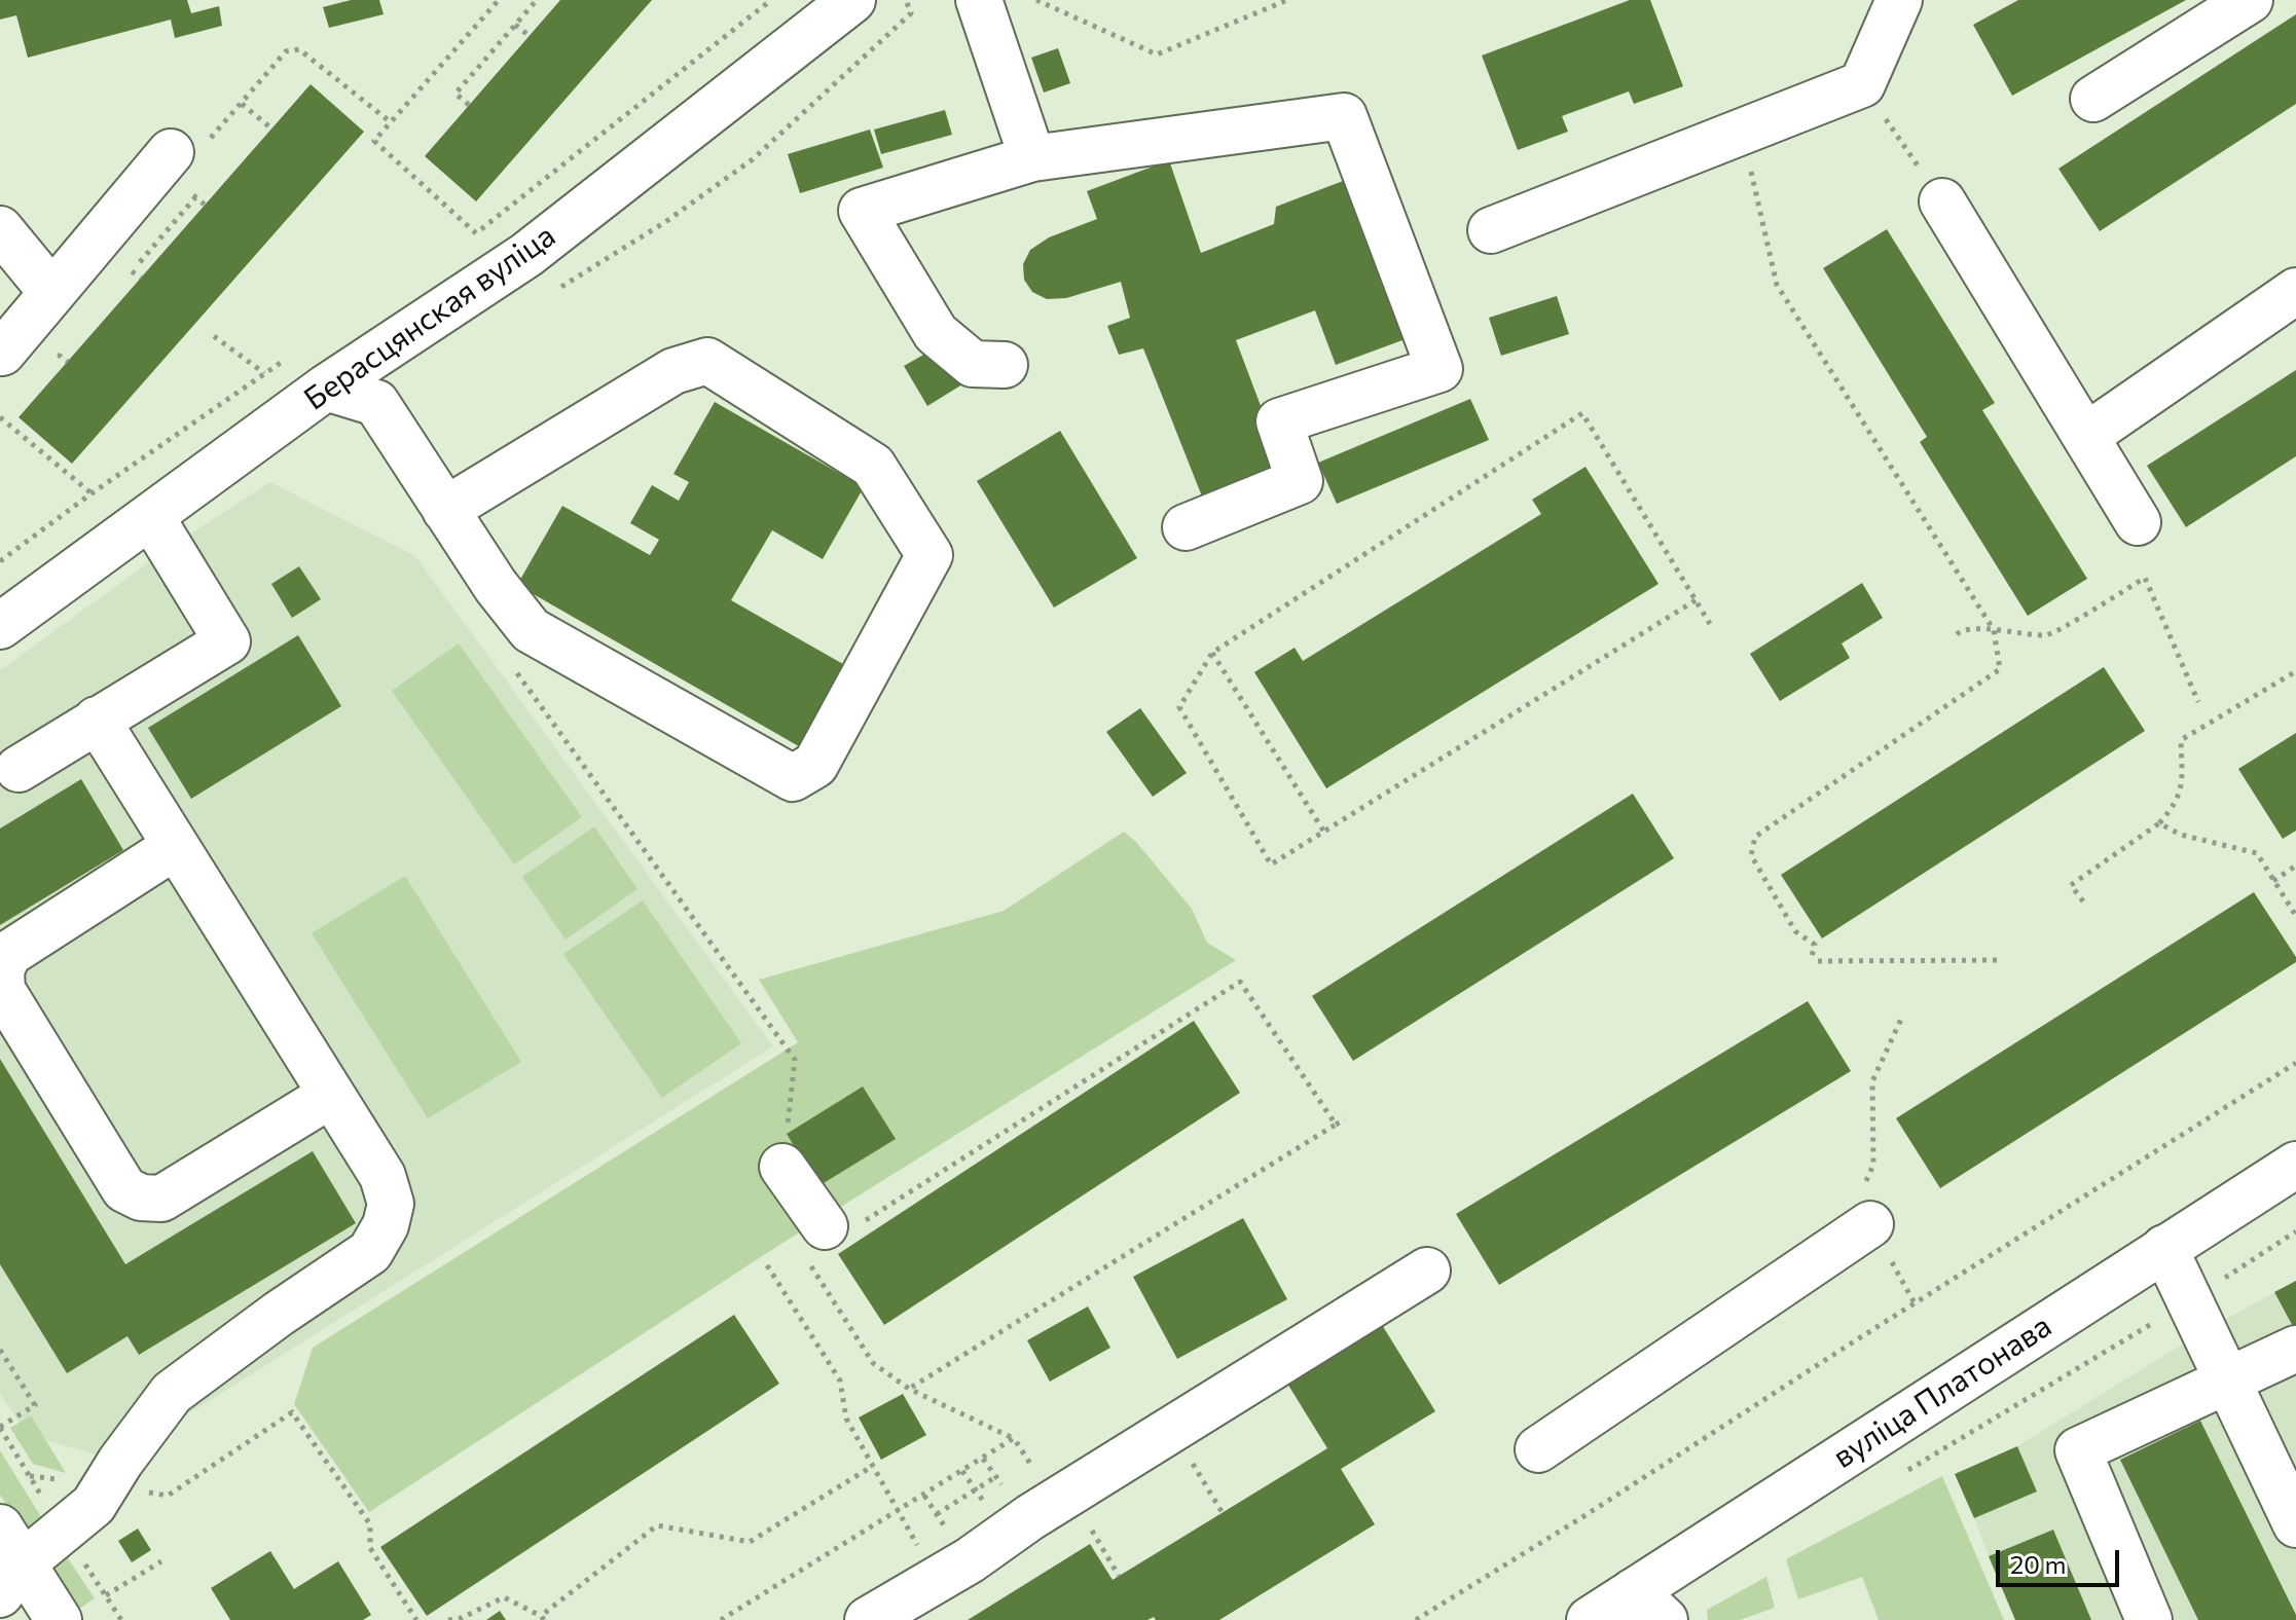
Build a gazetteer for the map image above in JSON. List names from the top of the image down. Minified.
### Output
{"streets":{"street":["Берасцянская вуліца","вуліца Платонава"]},"scale_bar":"20 m"}
